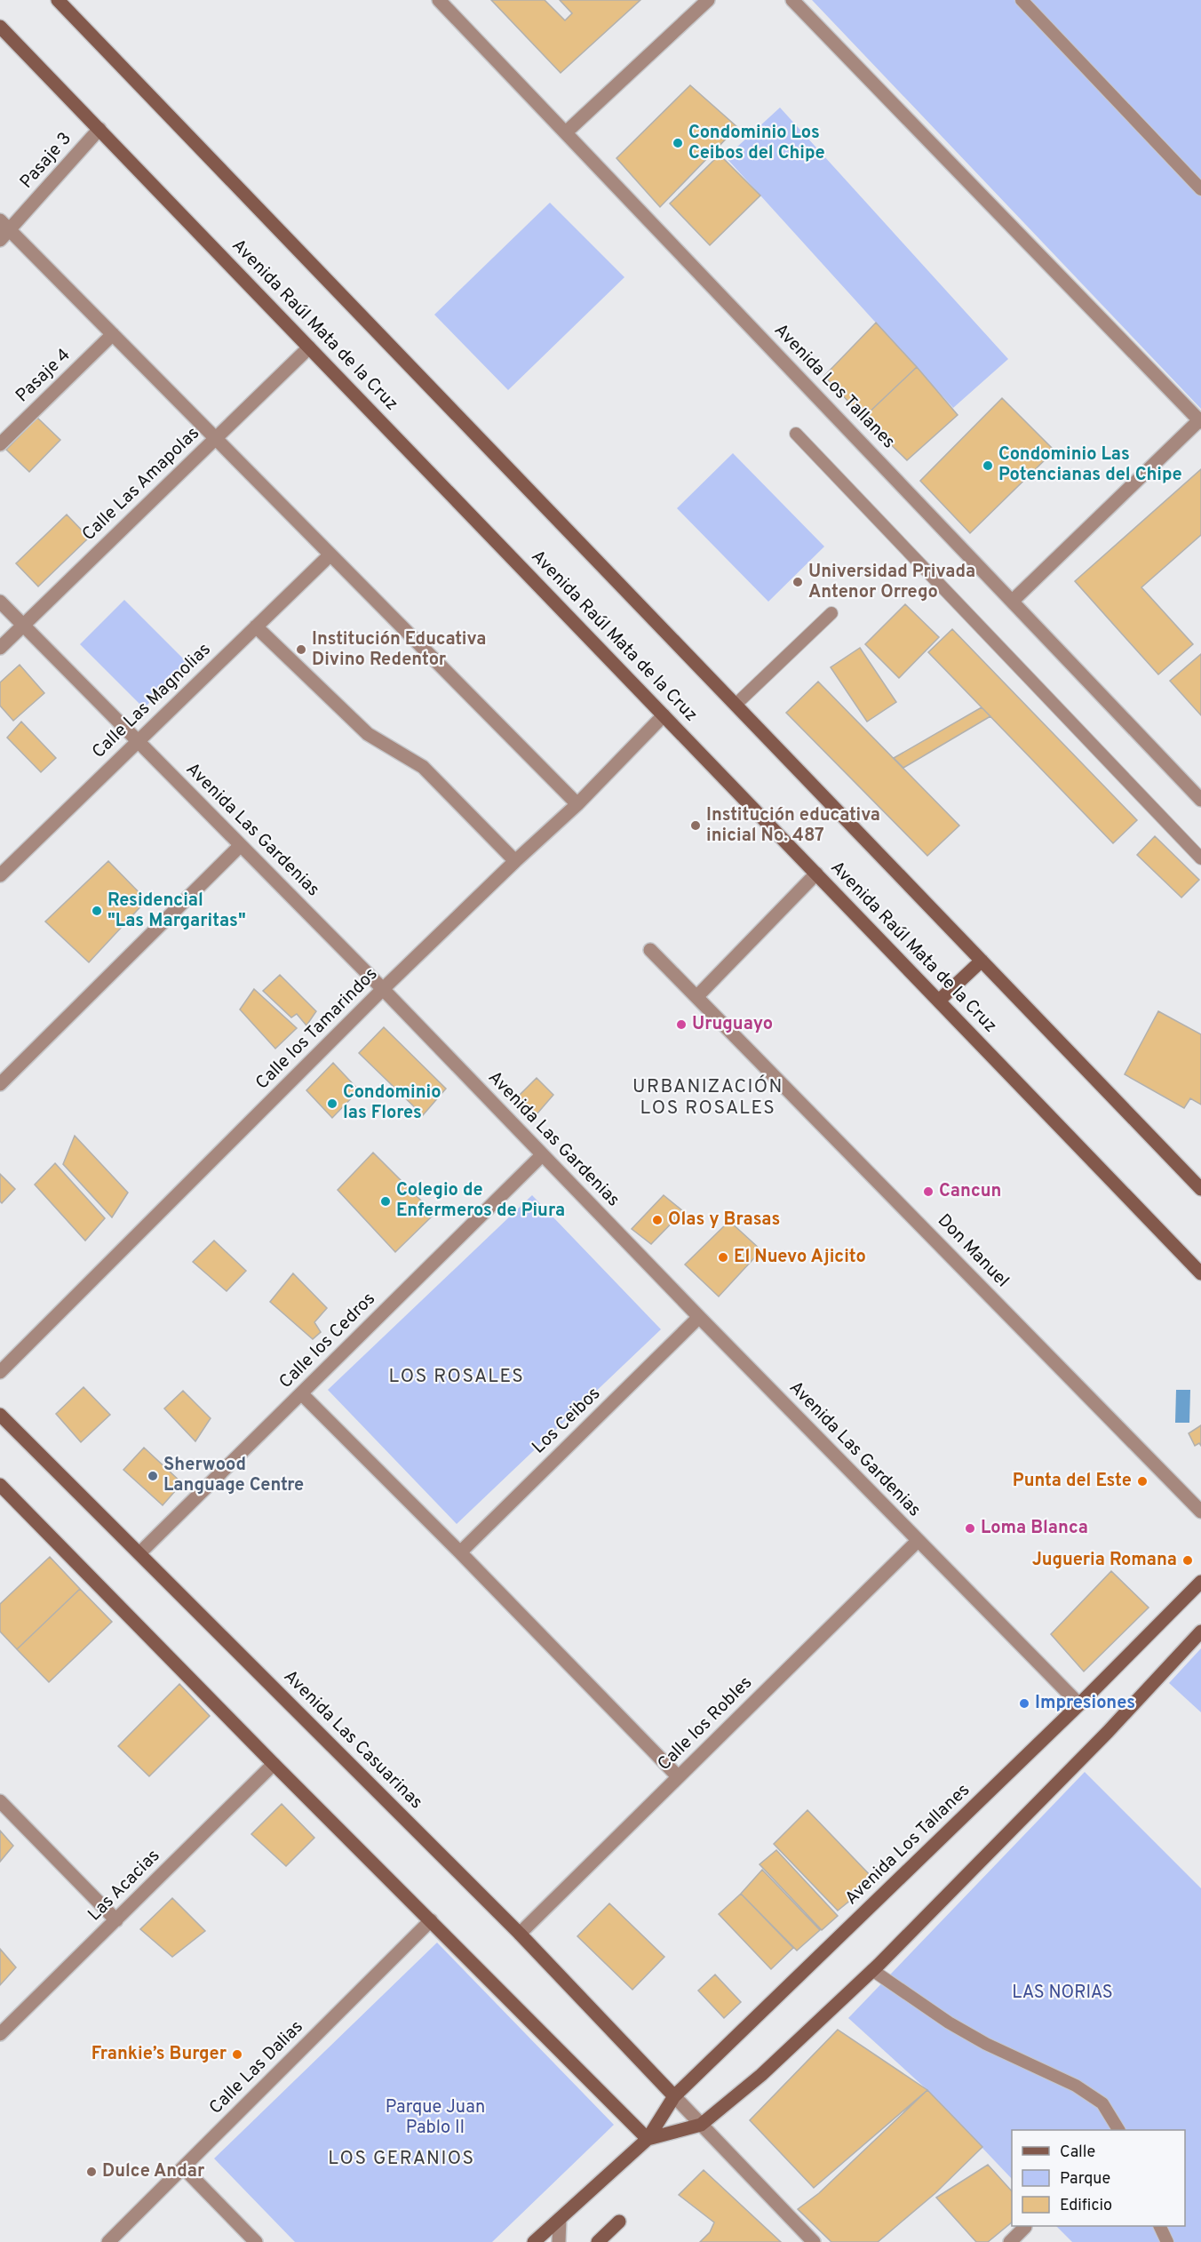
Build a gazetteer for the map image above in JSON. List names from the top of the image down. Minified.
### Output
{"streets":{"main road":["Avenida Raúl Mata de la Cruz","Avenida Los Tallanes","Avenida Las Casuarinas"],"street":["Pasaje 3","Pasaje 4","Calle Las Amapolas","Calle Las Magnolias","Avenida Las Gardenias","Calle los Tamarindos","Don Manuel","Calle los Cedros","Los Ceibos","Calle los Robles","Las Acacias","Calle Las Dalias"]},"crossings":[["Pasaje 3","Avenida Raúl Mata de la Cruz"],["Avenida Raúl Mata de la Cruz","Calle Las Amapolas"],["Avenida Raúl Mata de la Cruz","Calle los Tamarindos"],["Avenida Los Tallanes","Avenida Las Gardenias"],["Avenida Los Tallanes","Avenida Las Casuarinas"],["Calle Las Amapolas","Avenida Las Gardenias"],["Calle Las Magnolias","Avenida Las Gardenias"],["Avenida Las Gardenias","Calle los Tamarindos"],["Avenida Las Gardenias","Calle los Cedros"],["Avenida Las Gardenias","Los Ceibos"],["Avenida Las Gardenias","Calle los Robles"],["Calle los Cedros","Avenida Las Casuarinas"],["Calle los Robles","Avenida Las Casuarinas"]],"districts":["URBANIZACIÓN LOS ROSALES","LOS ROSALES","LOS GERANIOS"],"parks":["LAS NORIAS","Parque Juan Pablo II"],"places":["Condominio Los Ceibos del Chipe","Condominio Las Potencianas del Chipe","Universidad Privada Antenor Orrego","Institución Educativa Divino Redentor","Institución educativa inicial No. 487","Residencial \"Las Margaritas\"","Uruguayo","Condominio las Flores","Cancun","Colegio de Enfermeros de Piura","Olas y Brasas","El Nuevo Ajicito","Sherwood Language Centre","Punta del Este","Loma Blanca","Jugueria Romana","Impresiones","Frankie’s Burger","Dulce Andar"],"legend":["Calle","Parque","Edificio"]}
